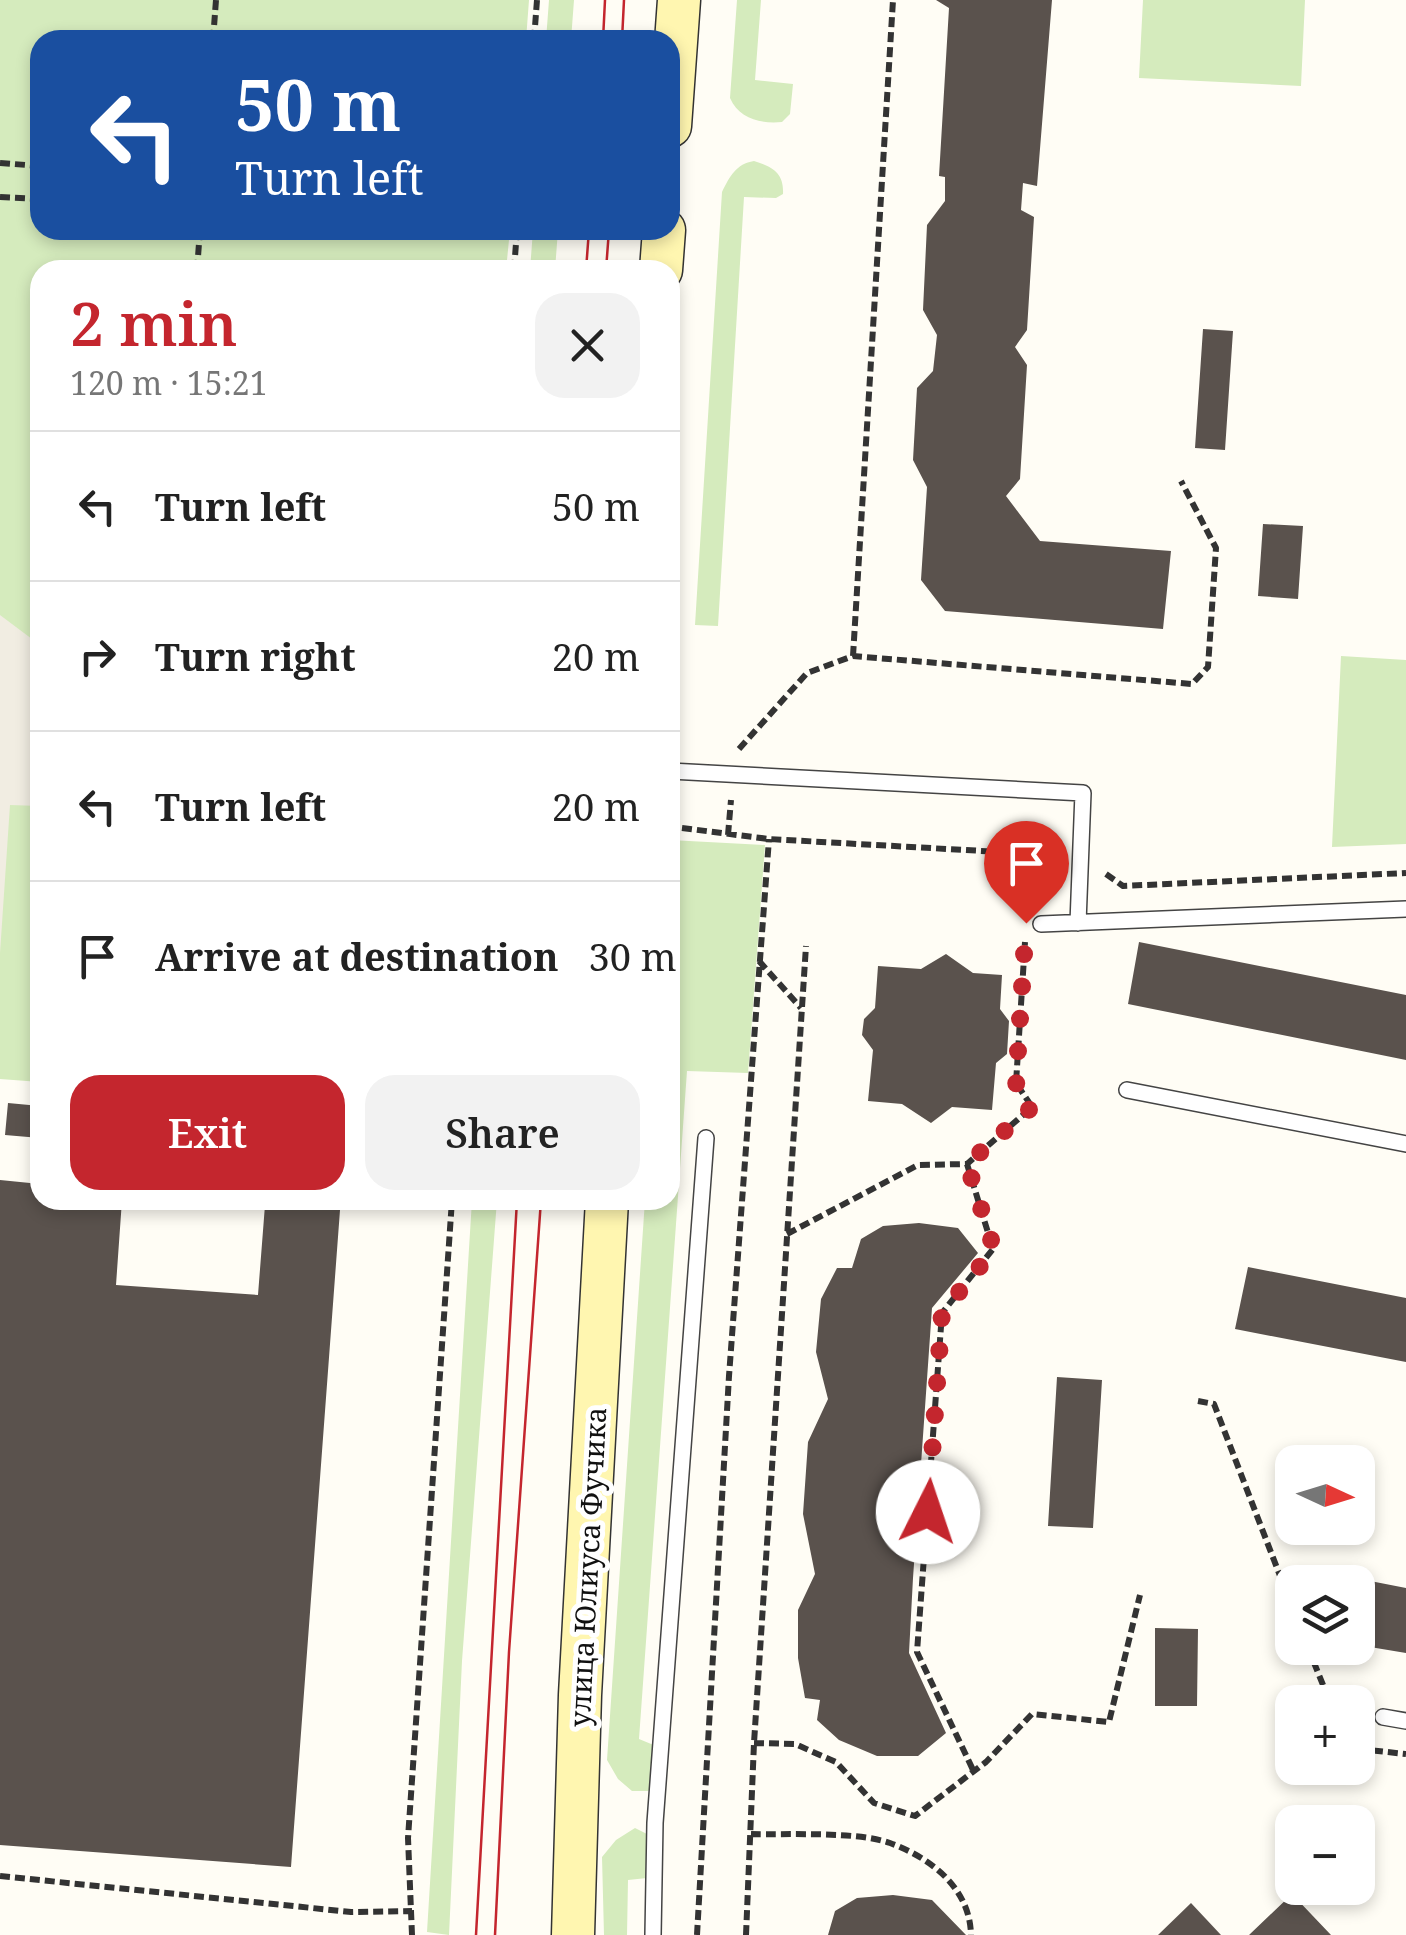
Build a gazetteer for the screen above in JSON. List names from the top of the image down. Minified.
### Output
{"streets":{"street":["улица Юлиуса Фучика"]},"north":"right","page":{"turn":["50 m","Turn left"],"heading":["2 min","120 m · 15:21"],"list":[{"name":"Turn left","value":"50 m"},{"name":"Turn right","value":"20 m"},{"name":"Turn left","value":"20 m"},{"name":"Arrive at destination","value":"30 m"}],"buttons":["Exit","Share"],"map_buttons":["+","−"]}}
